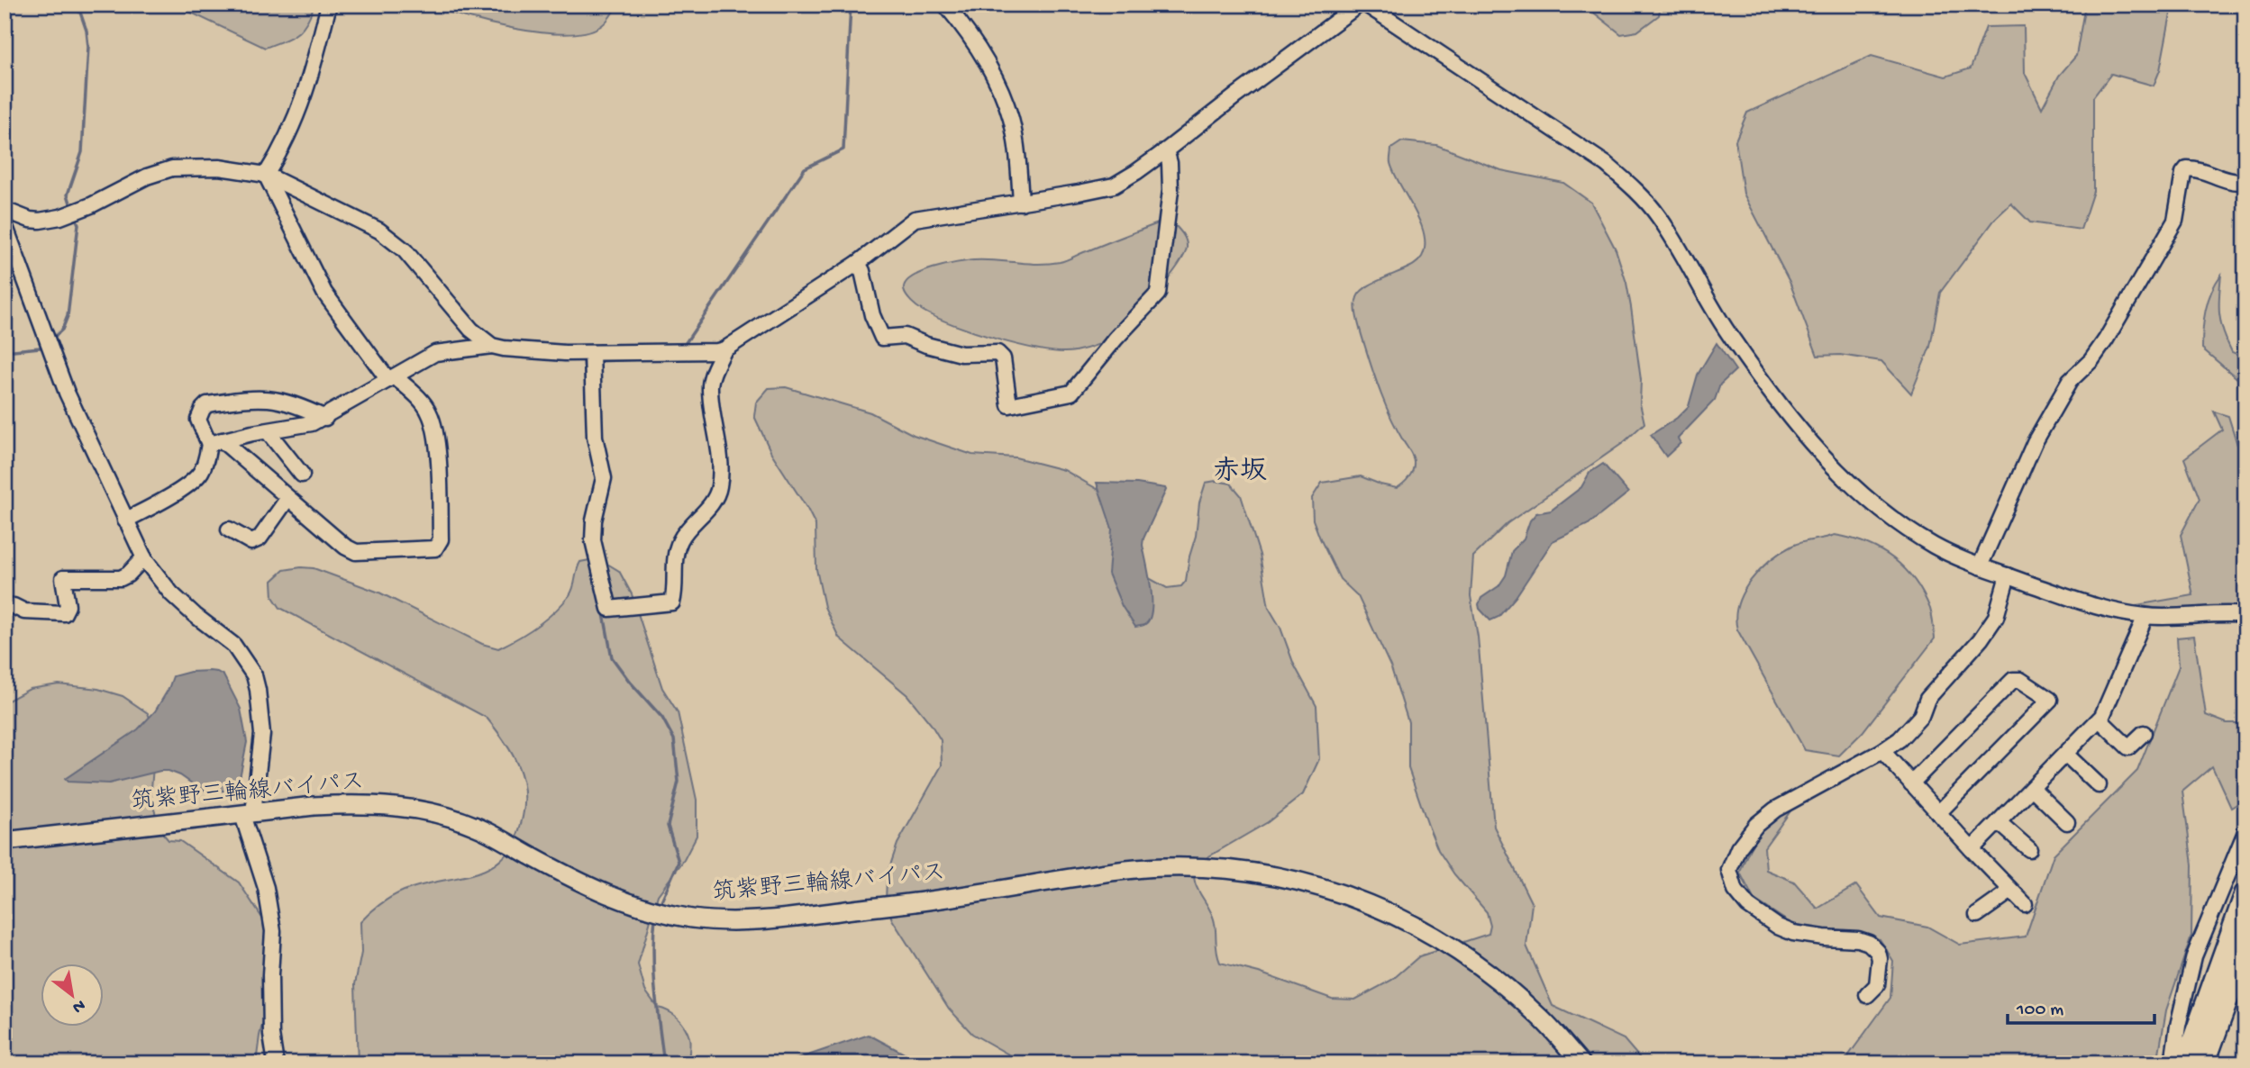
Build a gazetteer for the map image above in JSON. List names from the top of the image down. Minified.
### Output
{"streets":{"main road":["筑紫野三輪線バイパス"]},"districts":["赤坂"],"scale_bar":"100 m","north":"bottom right"}
